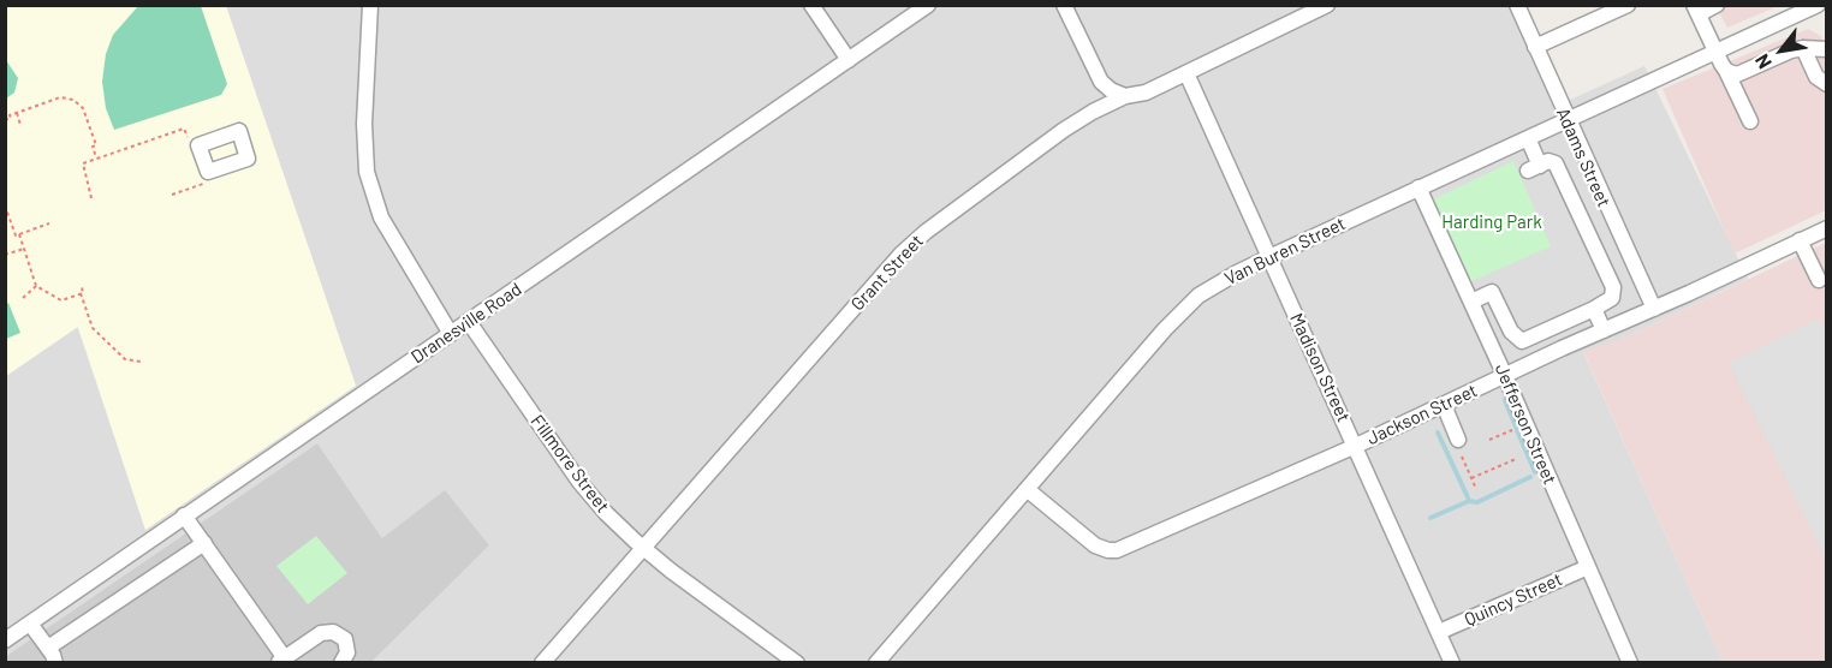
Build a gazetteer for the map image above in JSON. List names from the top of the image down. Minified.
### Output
{"streets":{"street":["Adams Street","Van Buren Street","Grant Street","Dranesville Road","Madison Street","Jackson Street","Jefferson Street","Fillmore Street","Quincy Street"]},"crossings":[["Adams Street","Van Buren Street"],["Adams Street","Jackson Street"],["Van Buren Street","Madison Street"],["Van Buren Street","Jackson Street"],["Van Buren Street","Jefferson Street"],["Grant Street","Madison Street"],["Grant Street","Fillmore Street"],["Dranesville Road","Fillmore Street"],["Madison Street","Jackson Street"],["Madison Street","Quincy Street"],["Jackson Street","Jefferson Street"],["Jefferson Street","Quincy Street"]],"parks":["Harding Park"],"north":"bottom left"}
